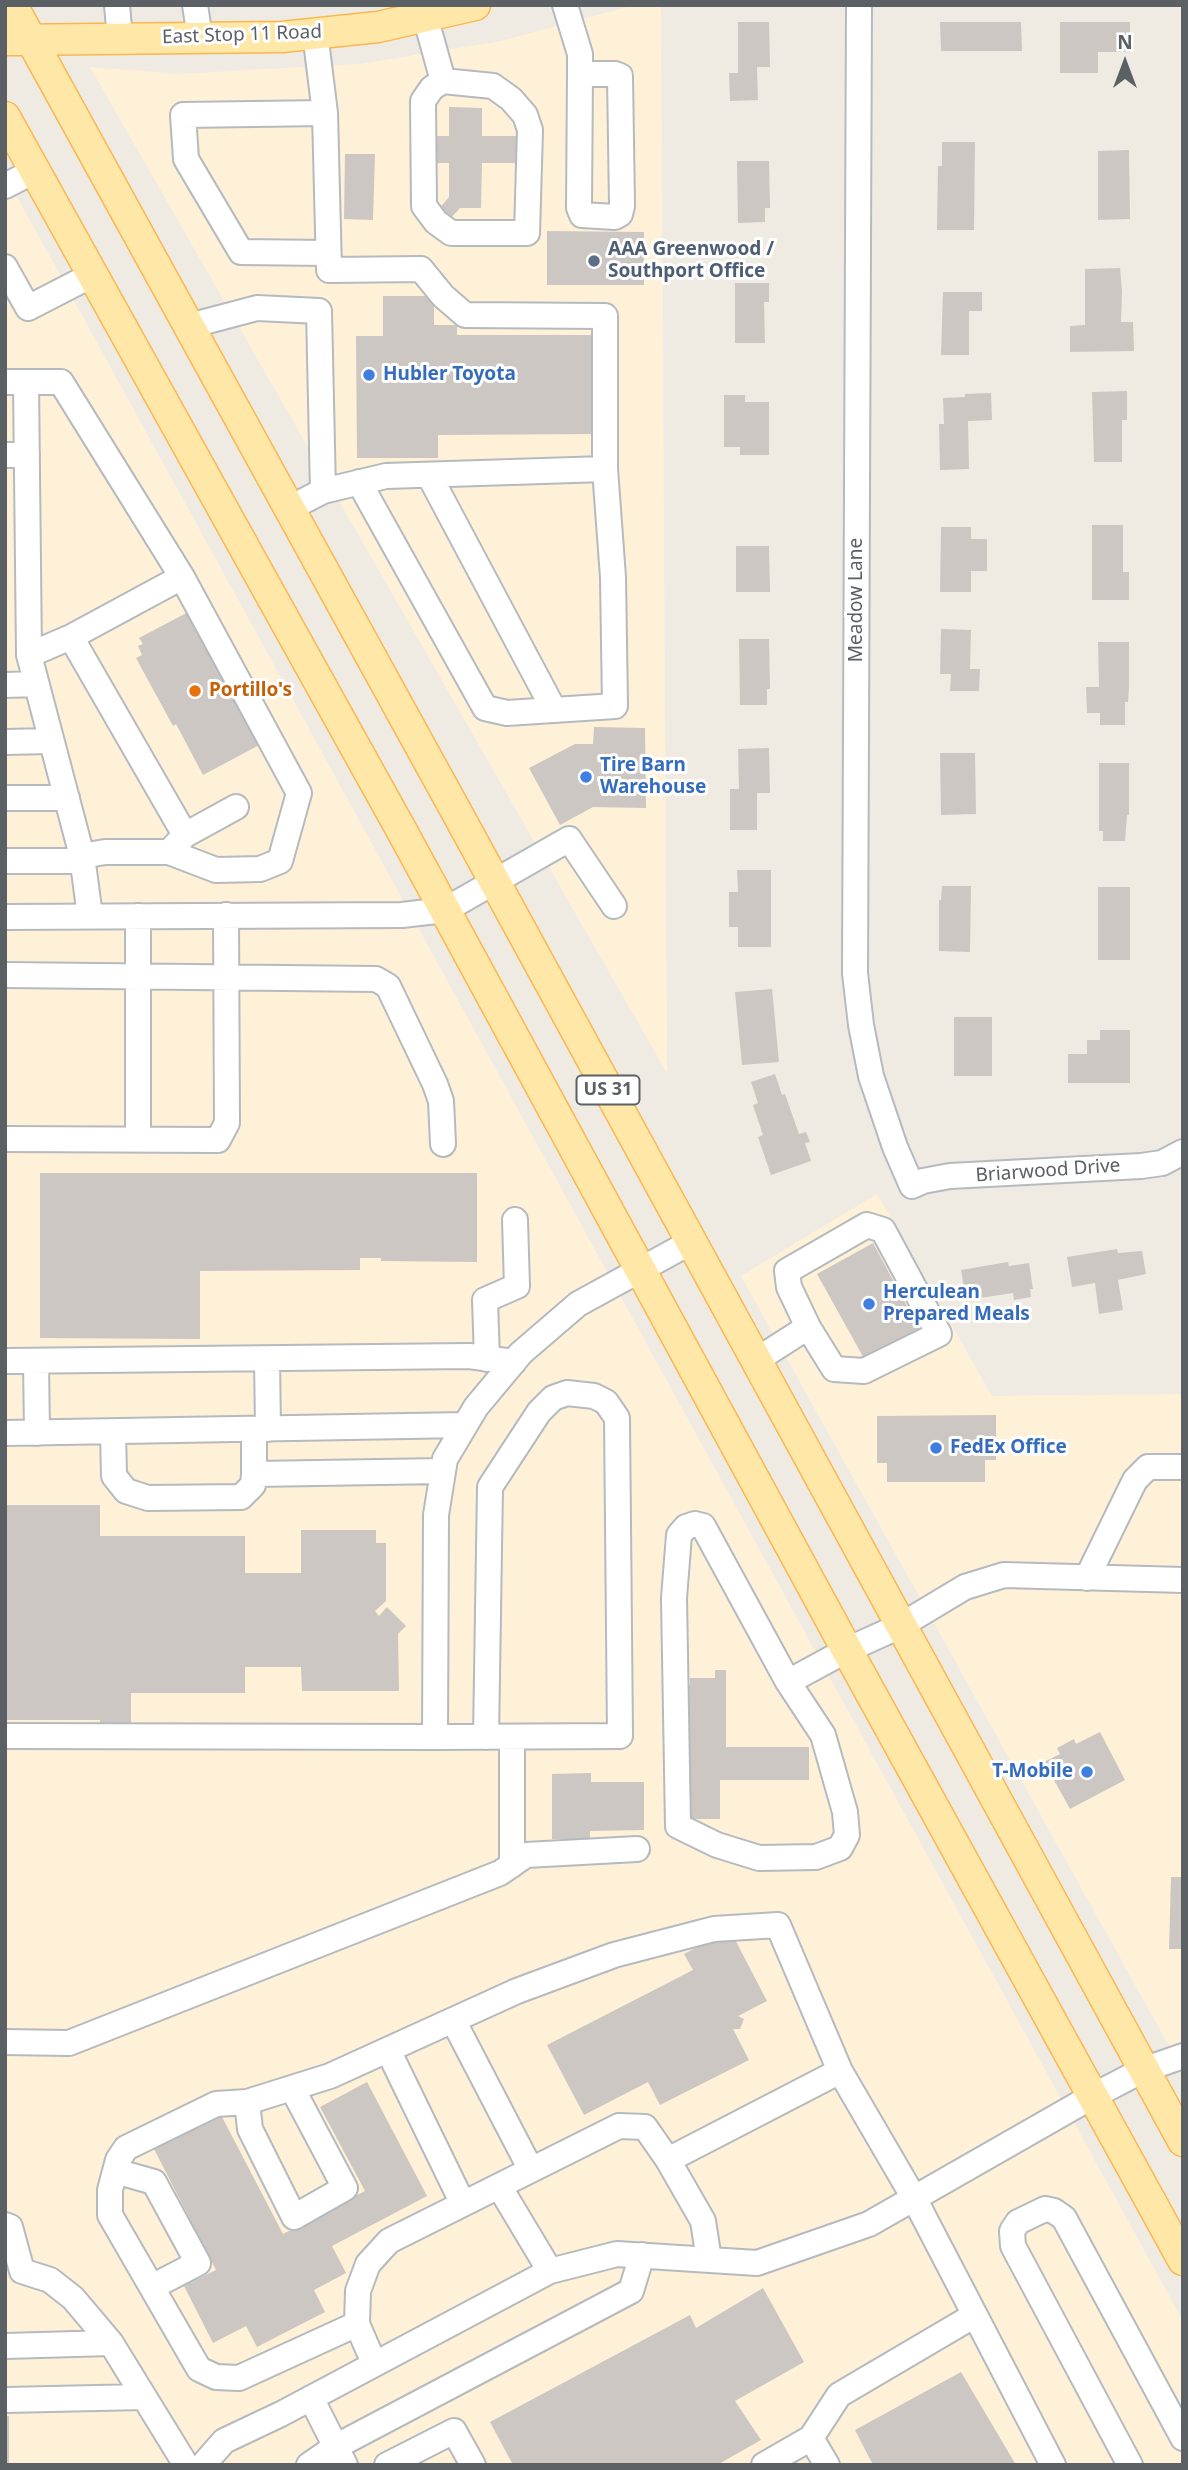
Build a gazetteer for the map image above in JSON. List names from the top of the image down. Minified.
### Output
{"streets":{"main road":["East Stop 11 Road","US 31"],"street":["Meadow Lane","Briarwood Drive"]},"crossings":[["East Stop 11 Road","US 31"],["Meadow Lane","Briarwood Drive"]],"places":["AAA Greenwood / Southport Office","Hubler Toyota","Portillo's","Tire Barn Warehouse","Herculean Prepared Meals","FedEx Office","T-Mobile"],"north":"top"}
